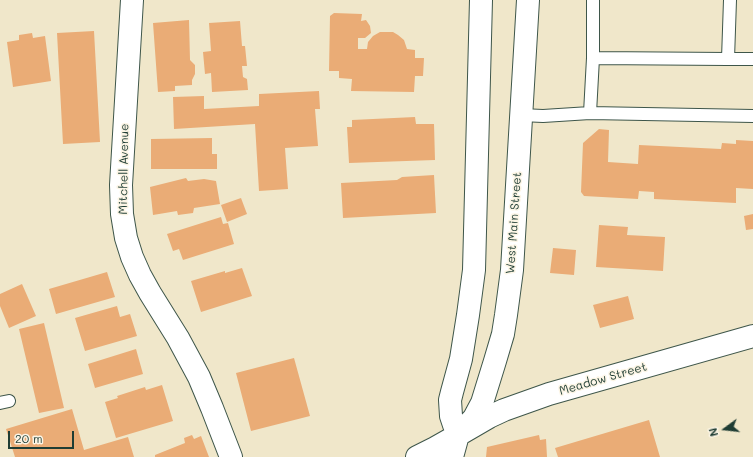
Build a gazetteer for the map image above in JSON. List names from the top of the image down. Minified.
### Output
{"streets":{"main road":["Mitchell Avenue","West Main Street","Meadow Street"]},"crossings":[["West Main Street","Meadow Street"]],"scale_bar":"20 m","north":"left"}
